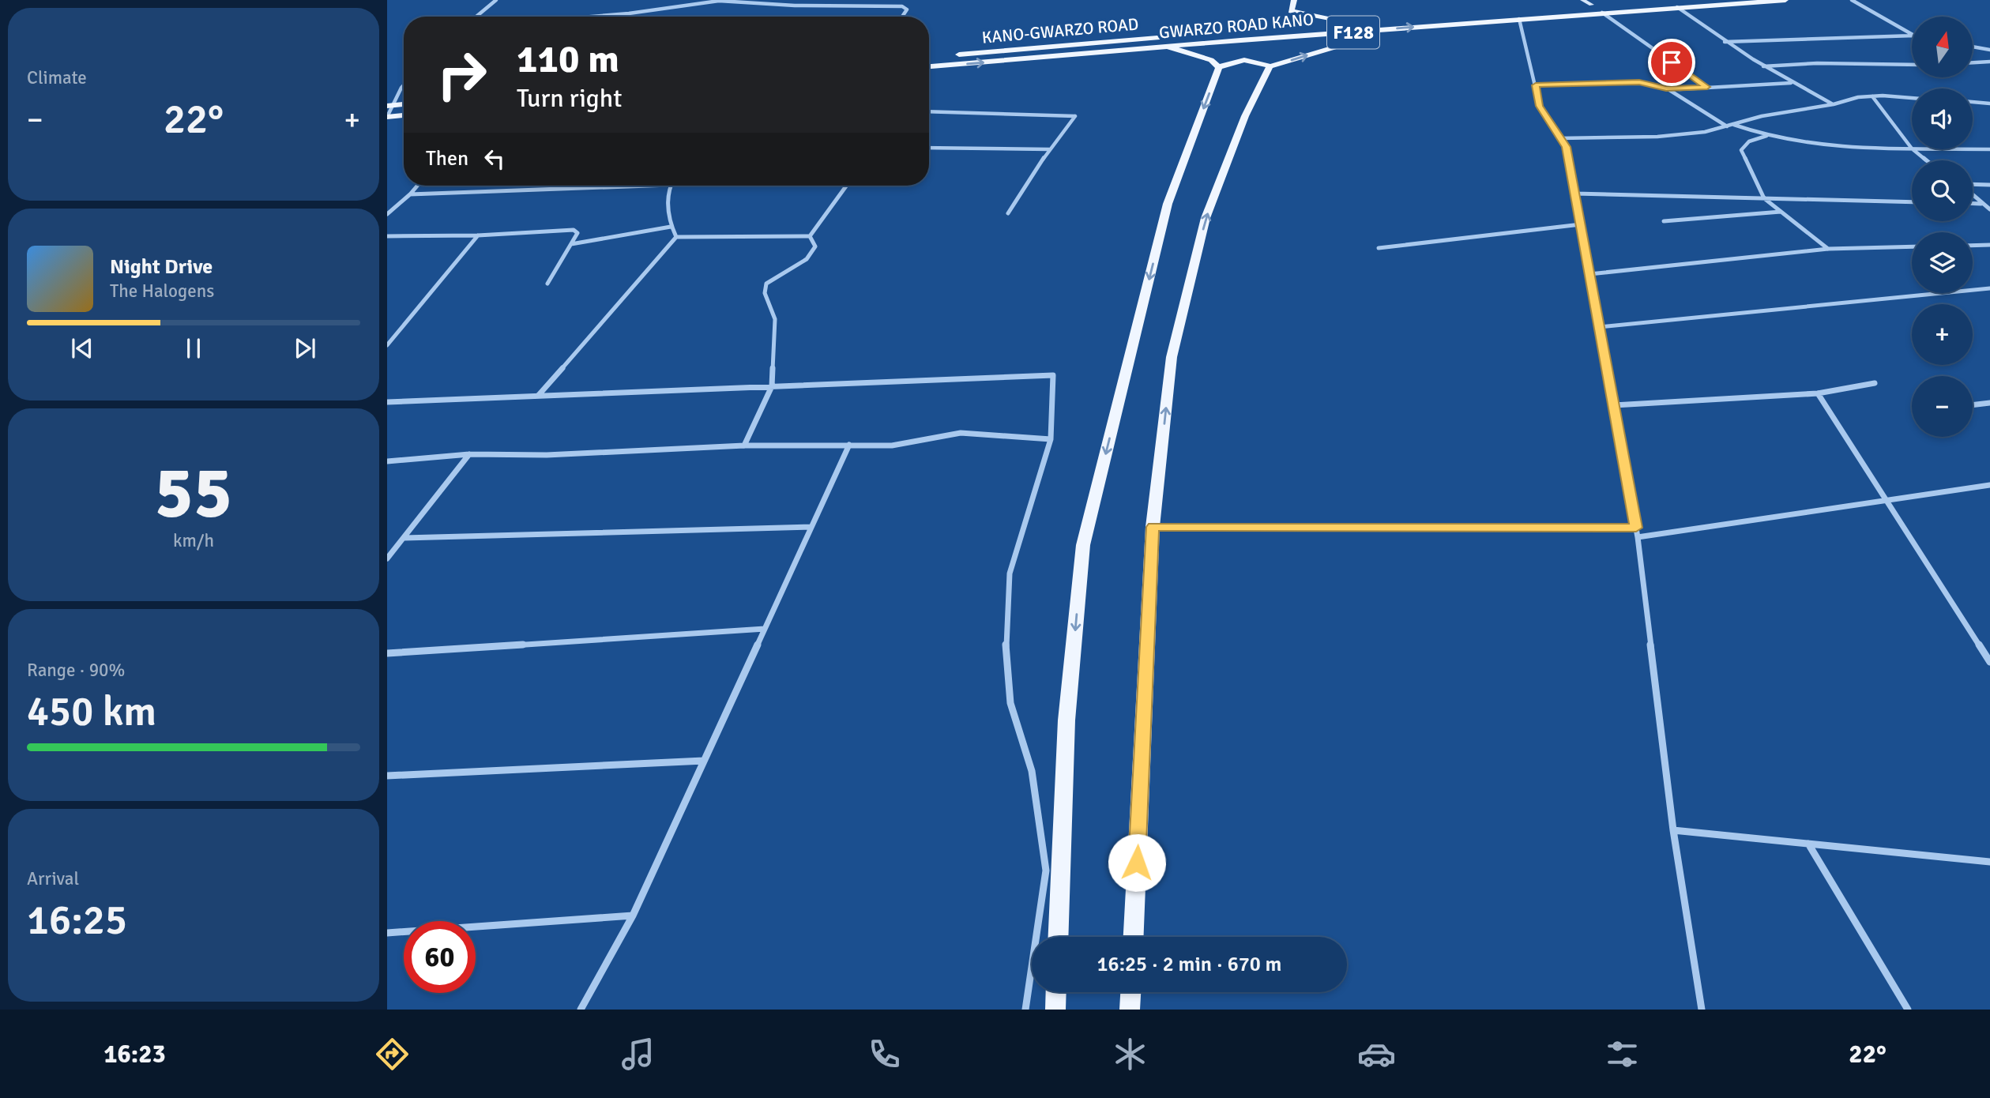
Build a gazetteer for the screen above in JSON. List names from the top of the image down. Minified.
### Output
{"streets":{"main road":["GWARZO ROAD KANO","KANO-GWARZO ROAD","F128"]},"crossings":[["GWARZO ROAD KANO","KANO-GWARZO ROAD"],["GWARZO ROAD KANO","F128"]],"one_way":["GWARZO ROAD KANO"],"north":"top","page":{"tile":["Climate",["55","km/h"],["Range · 90%","450 km"],["Arrival","16:25"]],"map_buttons":["+","−"],"turn":["110 m","Turn right"],"heat":["−","22°","+"],"then":"Then","song":["Night Drive","The Halogens"],"limit":"60","trip":"16:25 · 2 min · 670 m","tabs":["16:23","22°"]}}
